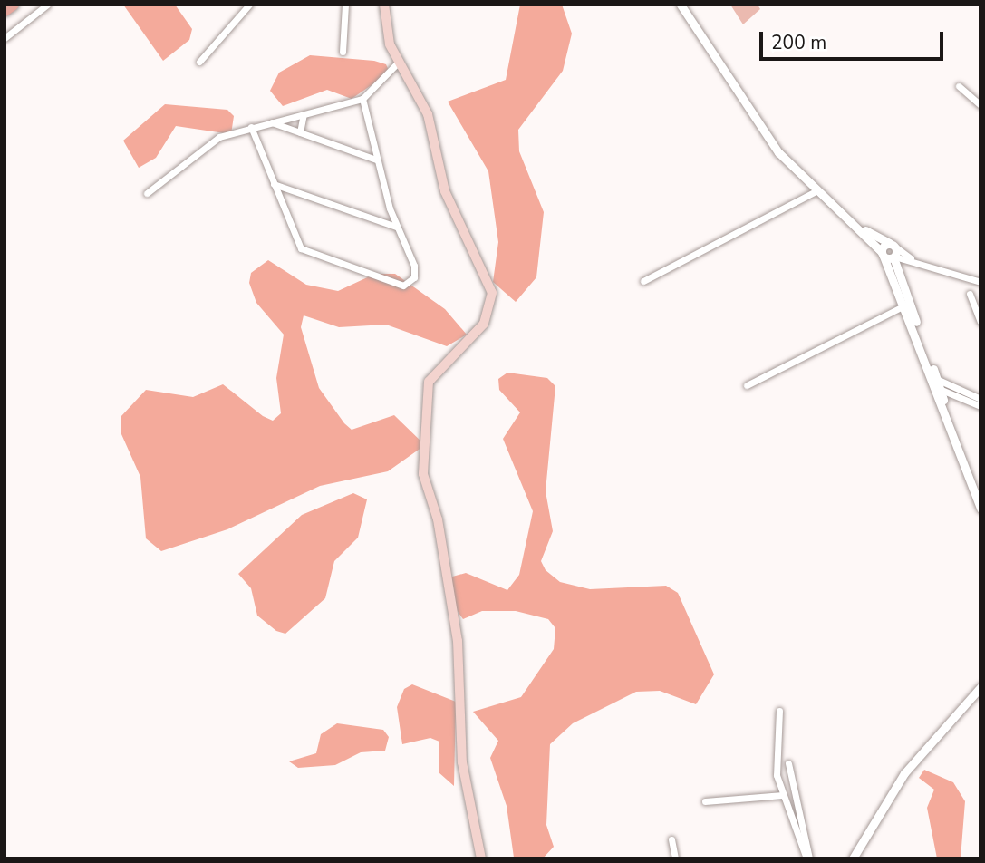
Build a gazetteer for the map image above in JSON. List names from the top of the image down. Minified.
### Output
{"scale_bar":"200 m"}
